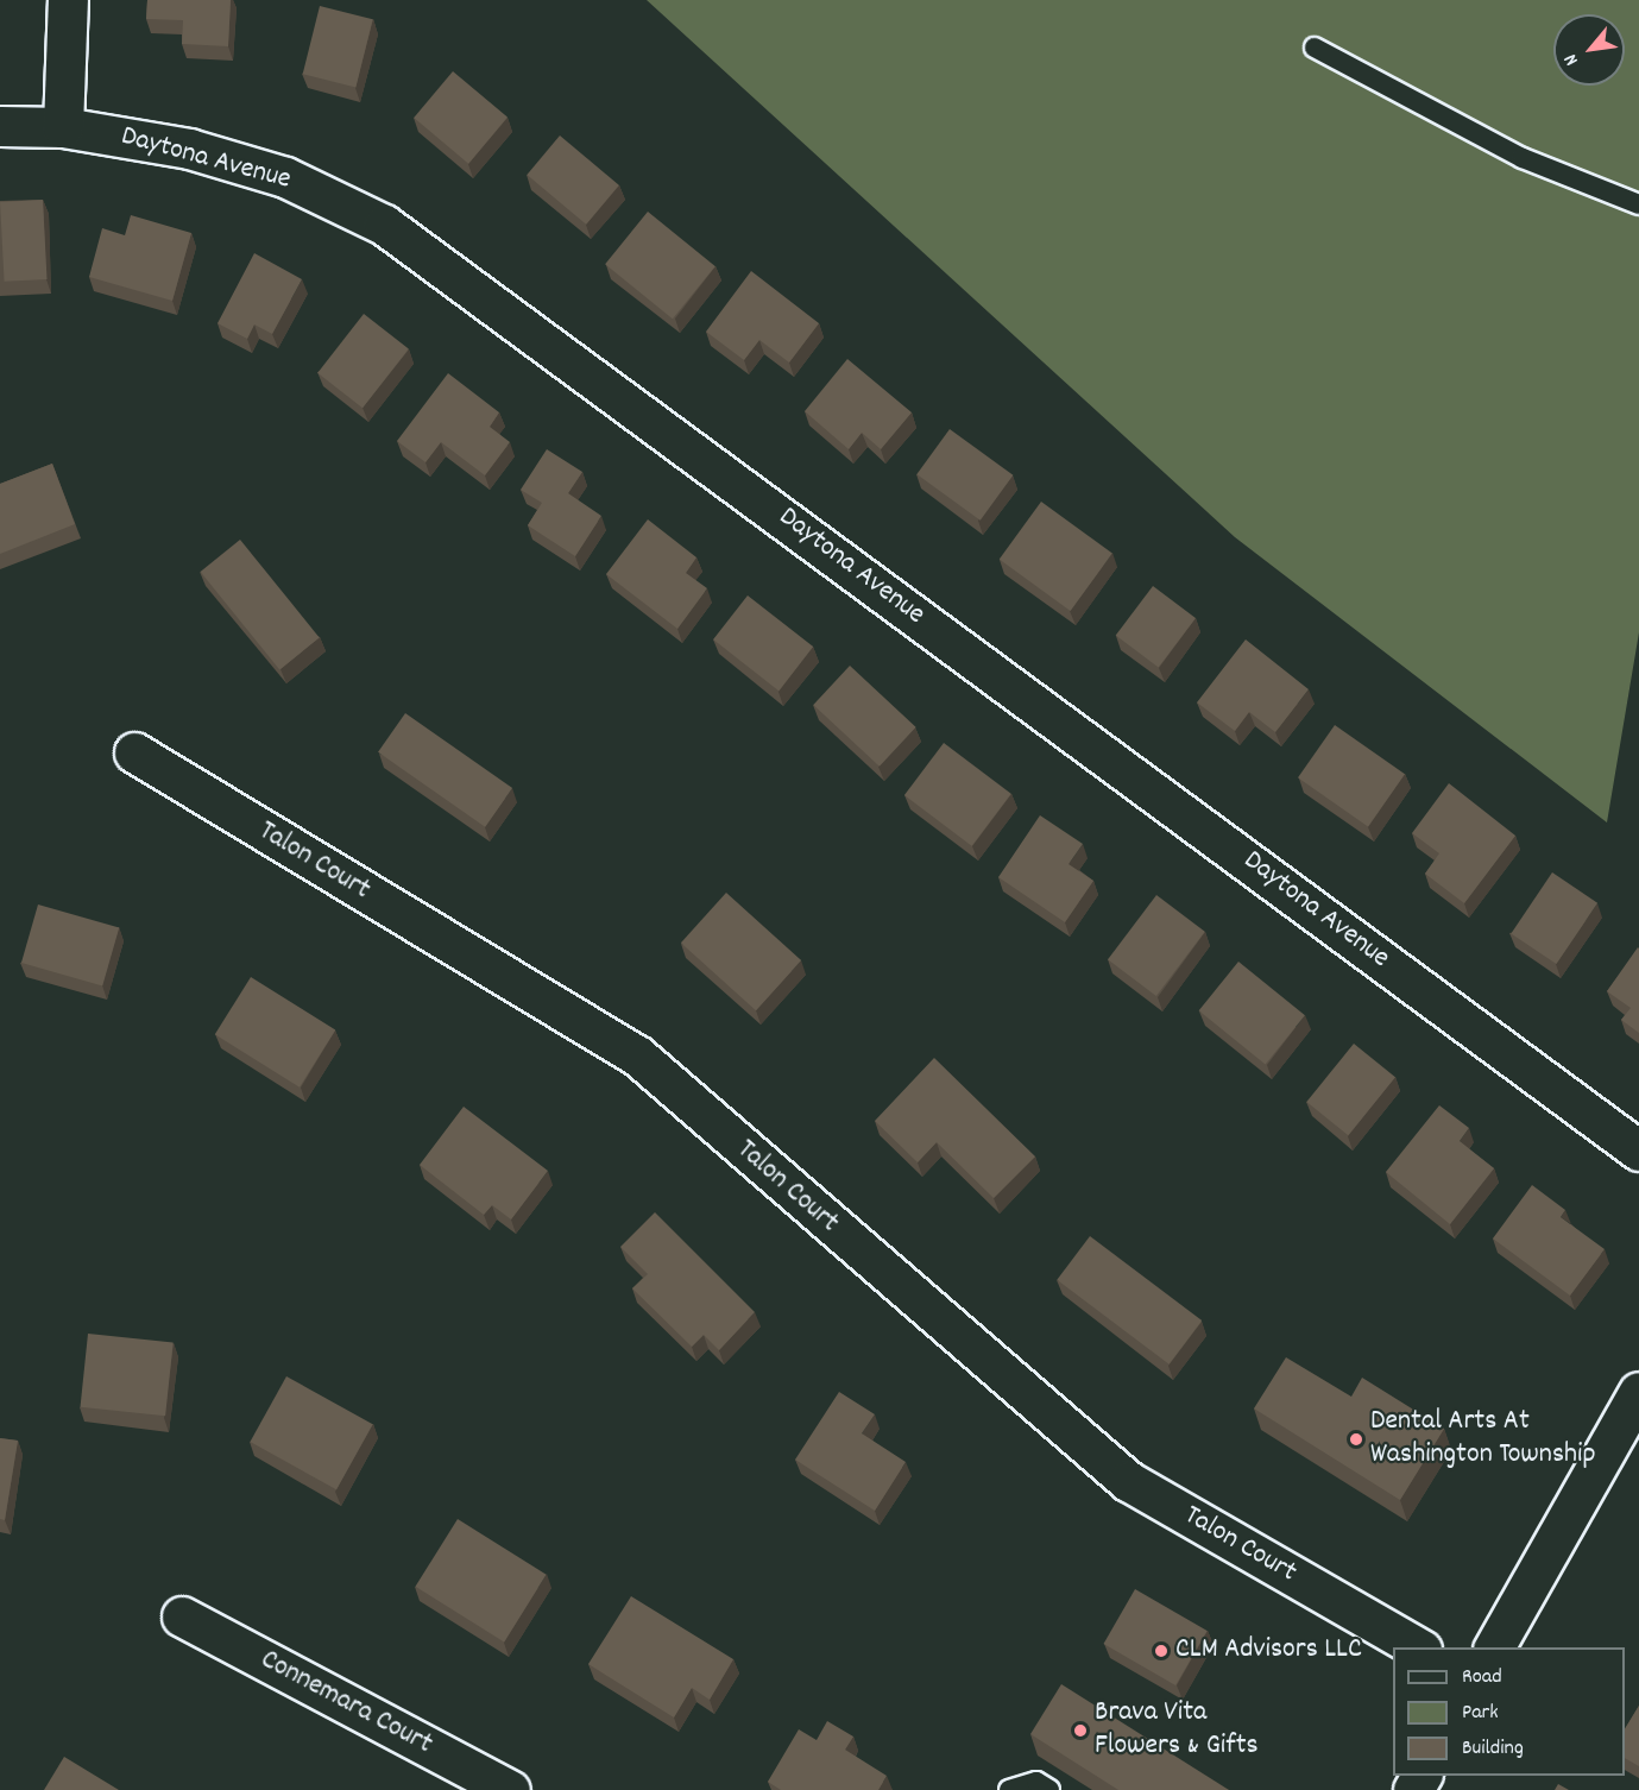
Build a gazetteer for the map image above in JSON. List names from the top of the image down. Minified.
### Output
{"streets":{"street":["Daytona Avenue","Talon Court","Connemara Court"]},"places":["Dental Arts At Washington Township","CLM Advisors LLC","Brava Vita Flowers & Gifts"],"legend":["Road","Park","Building"],"north":"bottom left"}
